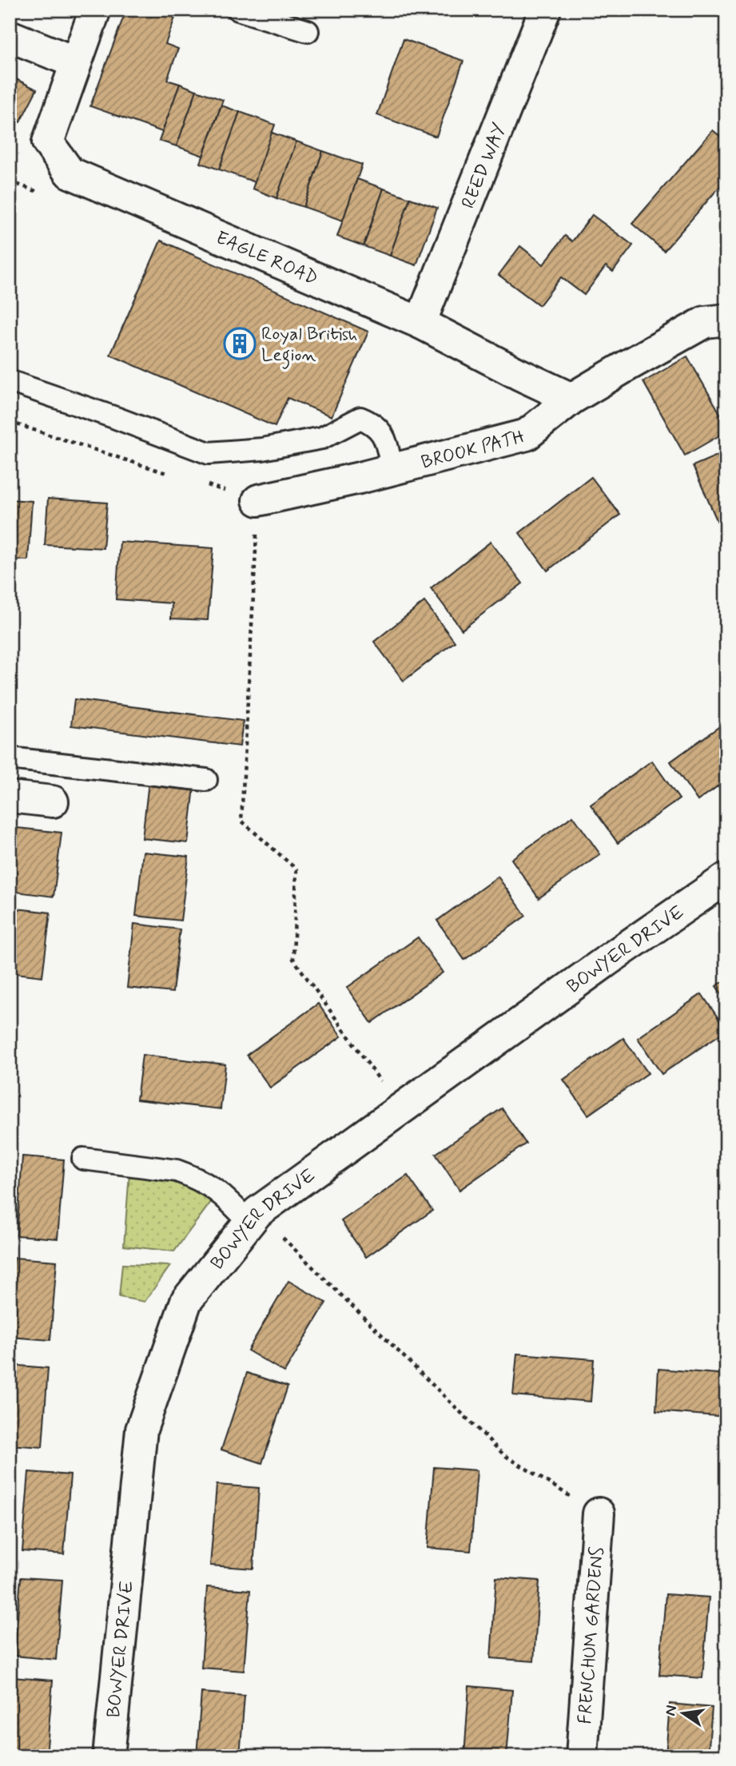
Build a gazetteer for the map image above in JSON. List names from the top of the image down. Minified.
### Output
{"streets":{"street":["REED WAY","EAGLE ROAD","BROOK PATH","BOWYER DRIVE","FRENCHUM GARDENS"]},"crossings":[["REED WAY","EAGLE ROAD"],["EAGLE ROAD","BROOK PATH"]],"places":{"building":["Royal British Legion"]},"north":"left"}
